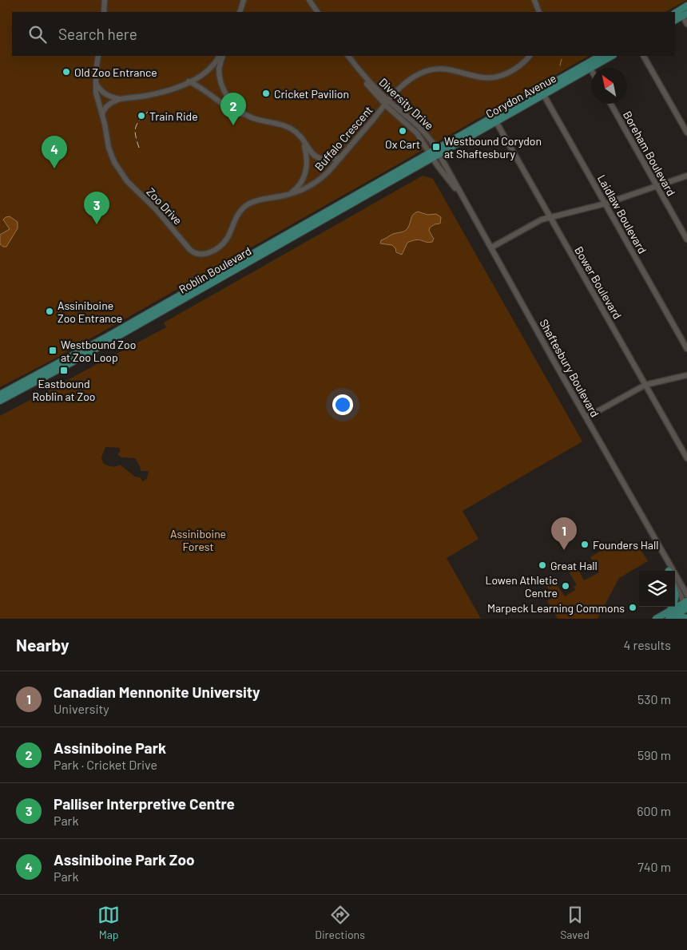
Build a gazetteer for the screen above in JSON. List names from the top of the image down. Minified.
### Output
{"streets":{"main road":["Corydon Avenue","Roblin Boulevard"],"street":["Diversity Drive","Buffalo Crescent","Boreham Boulevard","Zoo Drive","Laidlaw Boulevard","Bower Boulevard","Shaftesbury Boulevard"]},"crossings":[["Corydon Avenue","Diversity Drive"],["Corydon Avenue","Laidlaw Boulevard"],["Corydon Avenue","Roblin Boulevard"],["Corydon Avenue","Bower Boulevard"],["Corydon Avenue","Shaftesbury Boulevard"],["Diversity Drive","Buffalo Crescent"],["Diversity Drive","Roblin Boulevard"],["Diversity Drive","Shaftesbury Boulevard"],["Buffalo Crescent","Zoo Drive"],["Roblin Boulevard","Shaftesbury Boulevard"]],"parks":["Assiniboine Forest"],"places":{"other":["Old Zoo Entrance","Cricket Pavilion","Train Ride","Ox Cart","Assiniboine Zoo Entrance","Founders Hall","Great Hall","Lowen Athletic Centre","Marpeck Learning Commons"],"transit":["Westbound Corydon at Shaftesbury","Westbound Zoo at Zoo Loop","Eastbound Roblin at Zoo"]},"north":"top left","page":{"search":"Search here","pins":["2","4","3","1"],"heading":["Nearby","4 results"],"list":[{"mark":"1","name":"Canadian Mennonite University","note":"University","value":"530 m"},{"mark":"2","name":"Assiniboine Park","note":"Park · Cricket Drive","value":"590 m"},{"mark":"3","name":"Palliser Interpretive Centre","note":"Park","value":"600 m"},{"mark":"4","name":"Assiniboine Park Zoo","note":"Park","value":"740 m"}],"nav":["Map","Directions","Saved"]}}
